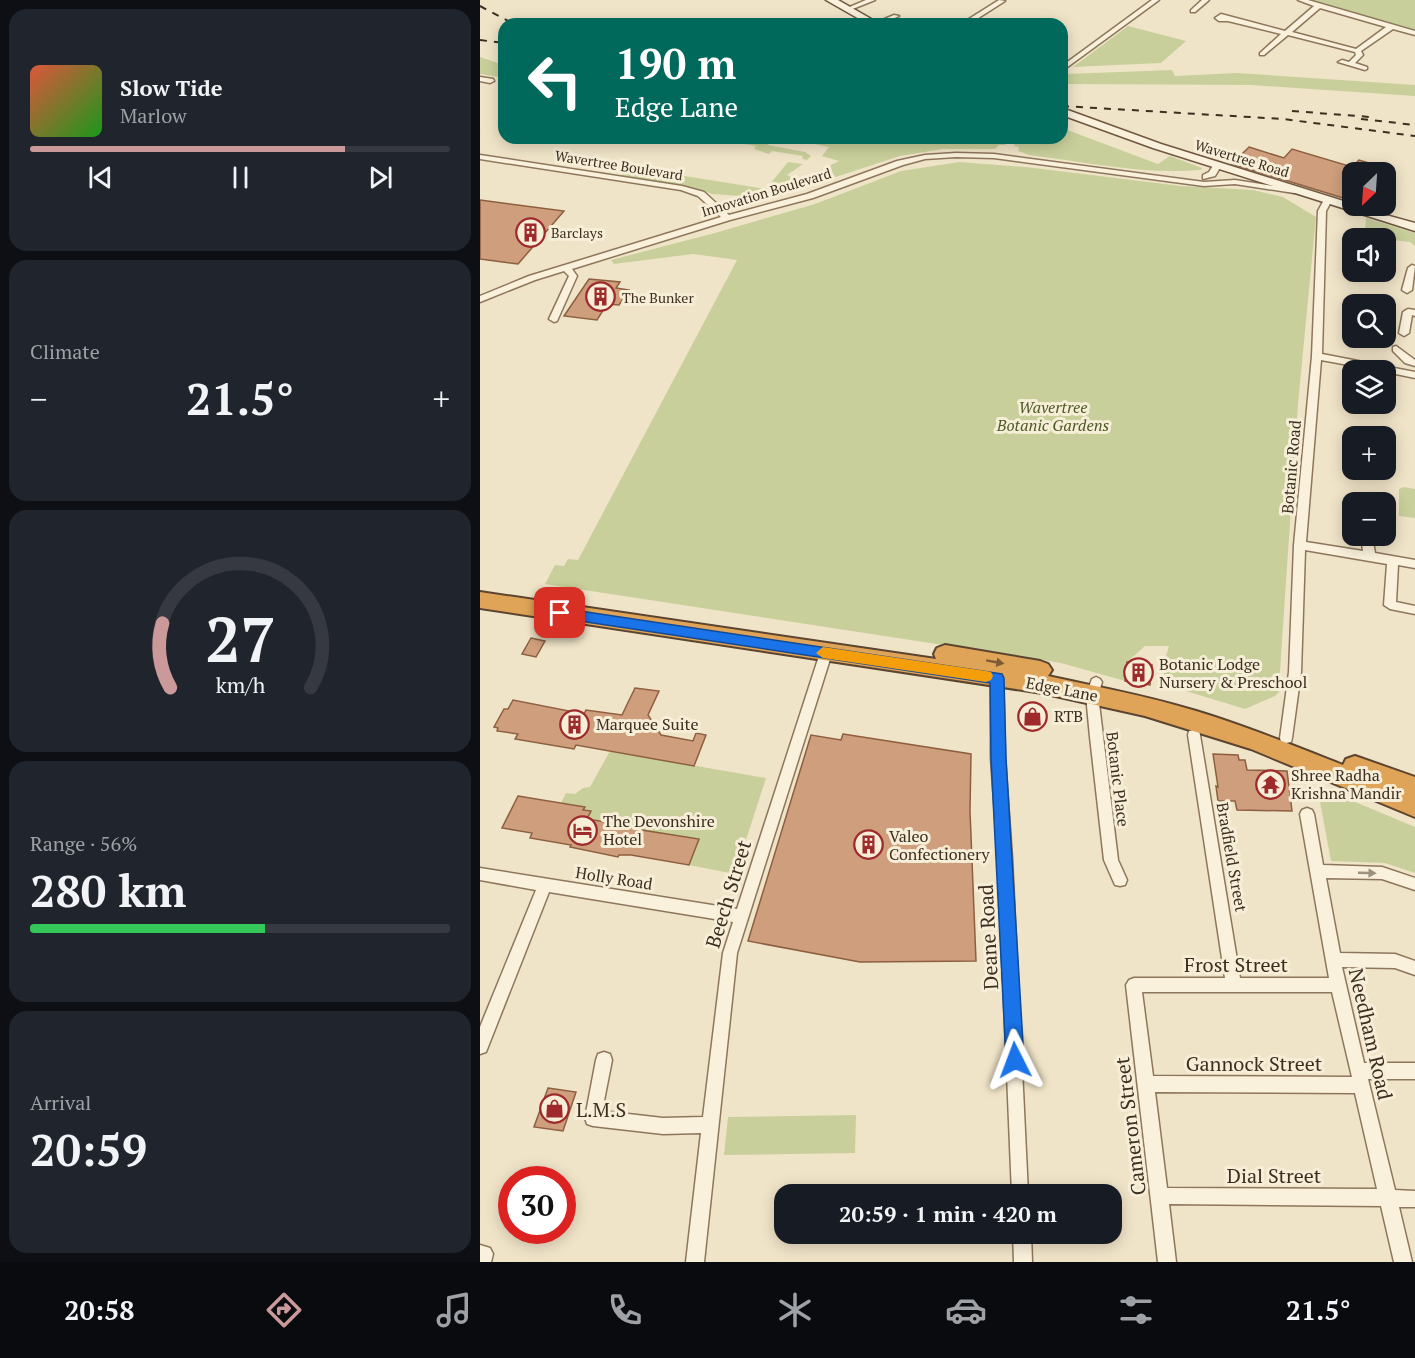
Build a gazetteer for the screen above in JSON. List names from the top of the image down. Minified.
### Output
{"streets":{"highway":["Edge Lane"],"main road":["Wavertree Road"],"street":["Wavertree Boulevard","Innovation Boulevard","Botanic Road","Botanic Place","Bradfield Street","Holly Road","Beech Street","Deane Road","Frost Street","Needham Road","Gannock Street","Cameron Street","Dial Street"]},"crossings":[["Wavertree Road","Innovation Boulevard"],["Wavertree Road","Botanic Road"],["Wavertree Boulevard","Innovation Boulevard"],["Botanic Road","Edge Lane"],["Edge Lane","Botanic Place"],["Edge Lane","Beech Street"],["Edge Lane","Deane Road"],["Bradfield Street","Frost Street"],["Holly Road","Beech Street"],["Frost Street","Needham Road"],["Frost Street","Cameron Street"],["Needham Road","Gannock Street"],["Needham Road","Dial Street"],["Gannock Street","Cameron Street"],["Cameron Street","Dial Street"]],"parks":["Wavertree Botanic Gardens"],"places":{"building":["Barclays","The Bunker","Botanic Lodge Nursery & Preschool","Marquee Suite","Valeo Confectionery"],"shop":["RTB","L.M.S"],"temple":["Shree Radha Krishna Mandir"],"hotel":["The Devonshire Hotel"]},"north":"bottom left","page":{"turn":["190 m","Edge Lane"],"song":["Slow Tide","Marlow"],"map_buttons":["+","−"],"tile":["Climate",["Range · 56%","280 km"],["Arrival","20:59"]],"heat":["−","21.5°","+"],"limit":"30","trip":"20:59 · 1 min · 420 m","tabs":["20:58","21.5°"],"gauge":["27","km/h"]}}
